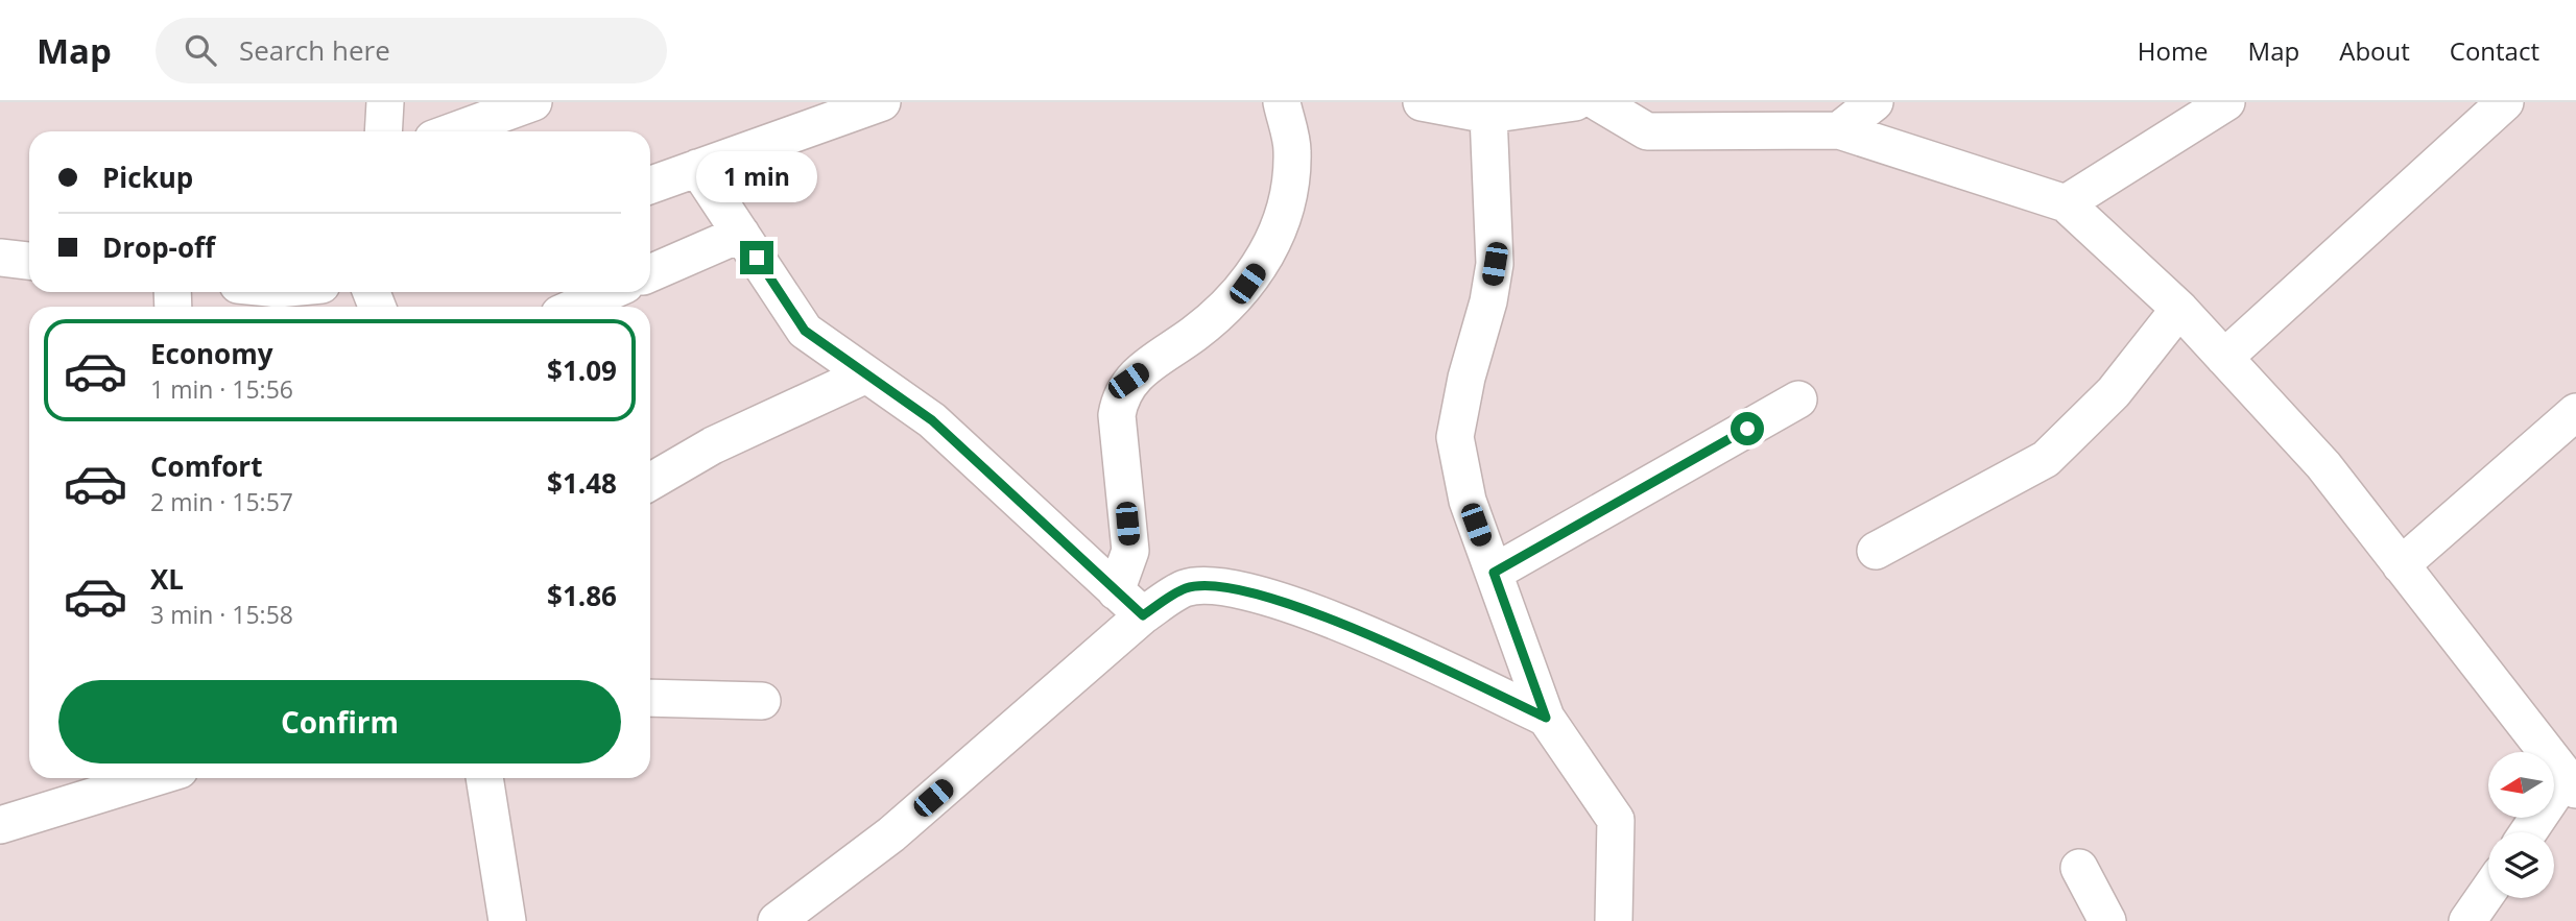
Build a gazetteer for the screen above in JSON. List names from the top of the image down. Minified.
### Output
{"north":"left","page":{"header":"Map","search":"Search here","nav":["Home","Map","About","Contact"],"banner":["Pickup","Drop-off"],"bubble":"1 min","list":[{"name":"Economy","note":"1 min · 15:56","value":"$1.09"},{"name":"Comfort","note":"2 min · 15:57","value":"$1.48"},{"name":"XL","note":"3 min · 15:58","value":"$1.86"}],"buttons":"Confirm"}}
